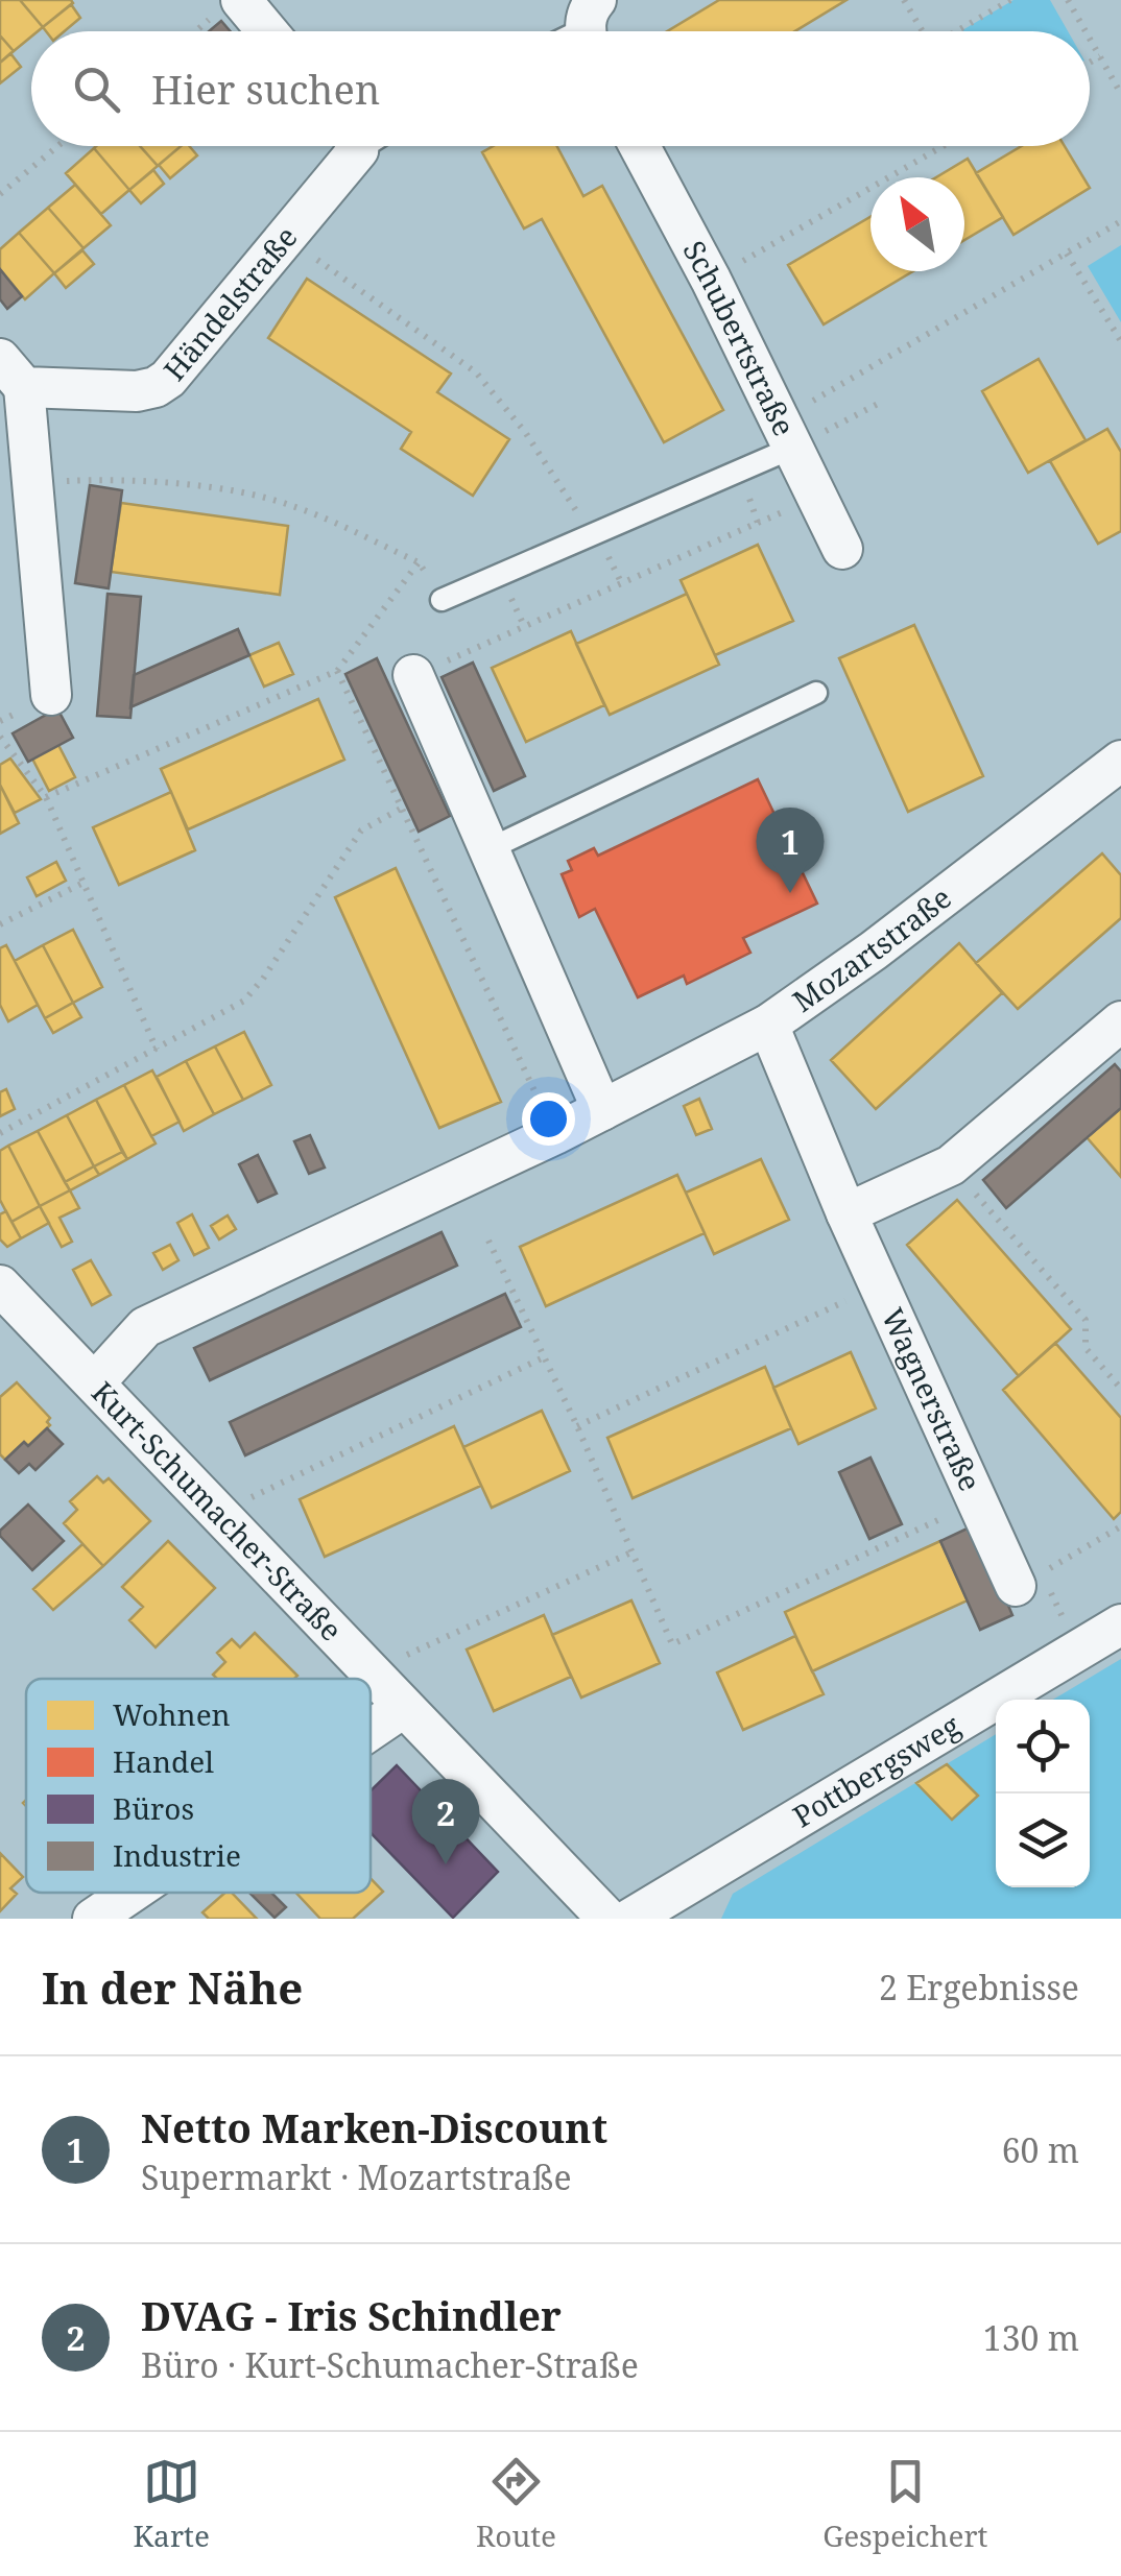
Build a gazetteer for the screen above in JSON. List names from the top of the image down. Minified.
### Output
{"streets":{"street":["Händelstraße","Schubertstraße","Mozartstraße","Wagnerstraße","Kurt-Schumacher-Straße","Pottbergsweg"]},"crossings":[["Mozartstraße","Wagnerstraße"],["Mozartstraße","Kurt-Schumacher-Straße"]],"legend":["Wohnen","Handel","Büros","Industrie"],"north":"top left","page":{"search":"Hier suchen","pins":["1","2"],"heading":["In der Nähe","2 Ergebnisse"],"list":[{"mark":"1","name":"Netto Marken-Discount","note":"Supermarkt · Mozartstraße","value":"60 m"},{"mark":"2","name":"DVAG - Iris Schindler","note":"Büro · Kurt-Schumacher-Straße","value":"130 m"}],"nav":["Karte","Route","Gespeichert"]}}
